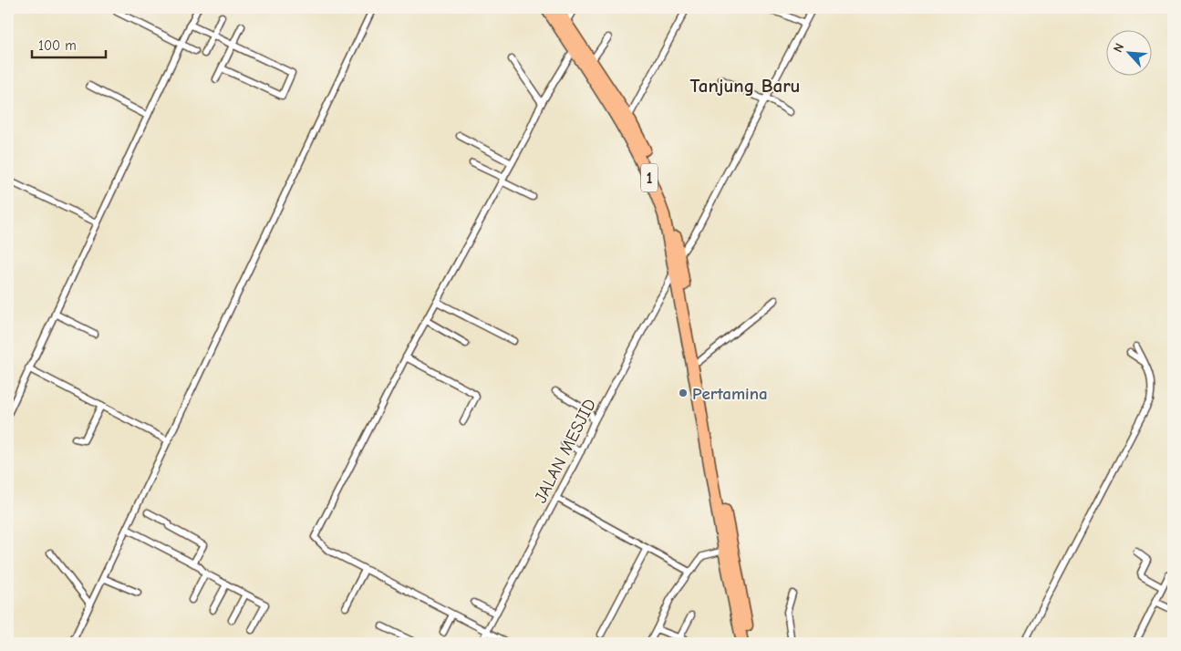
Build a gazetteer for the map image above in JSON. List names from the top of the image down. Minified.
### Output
{"streets":{"highway":["1"],"street":["JALAN MESJID"]},"crossings":[["1","JALAN MESJID"]],"districts":["Tanjung Baru"],"places":["Pertamina"],"scale_bar":"100 m","north":"top left"}
